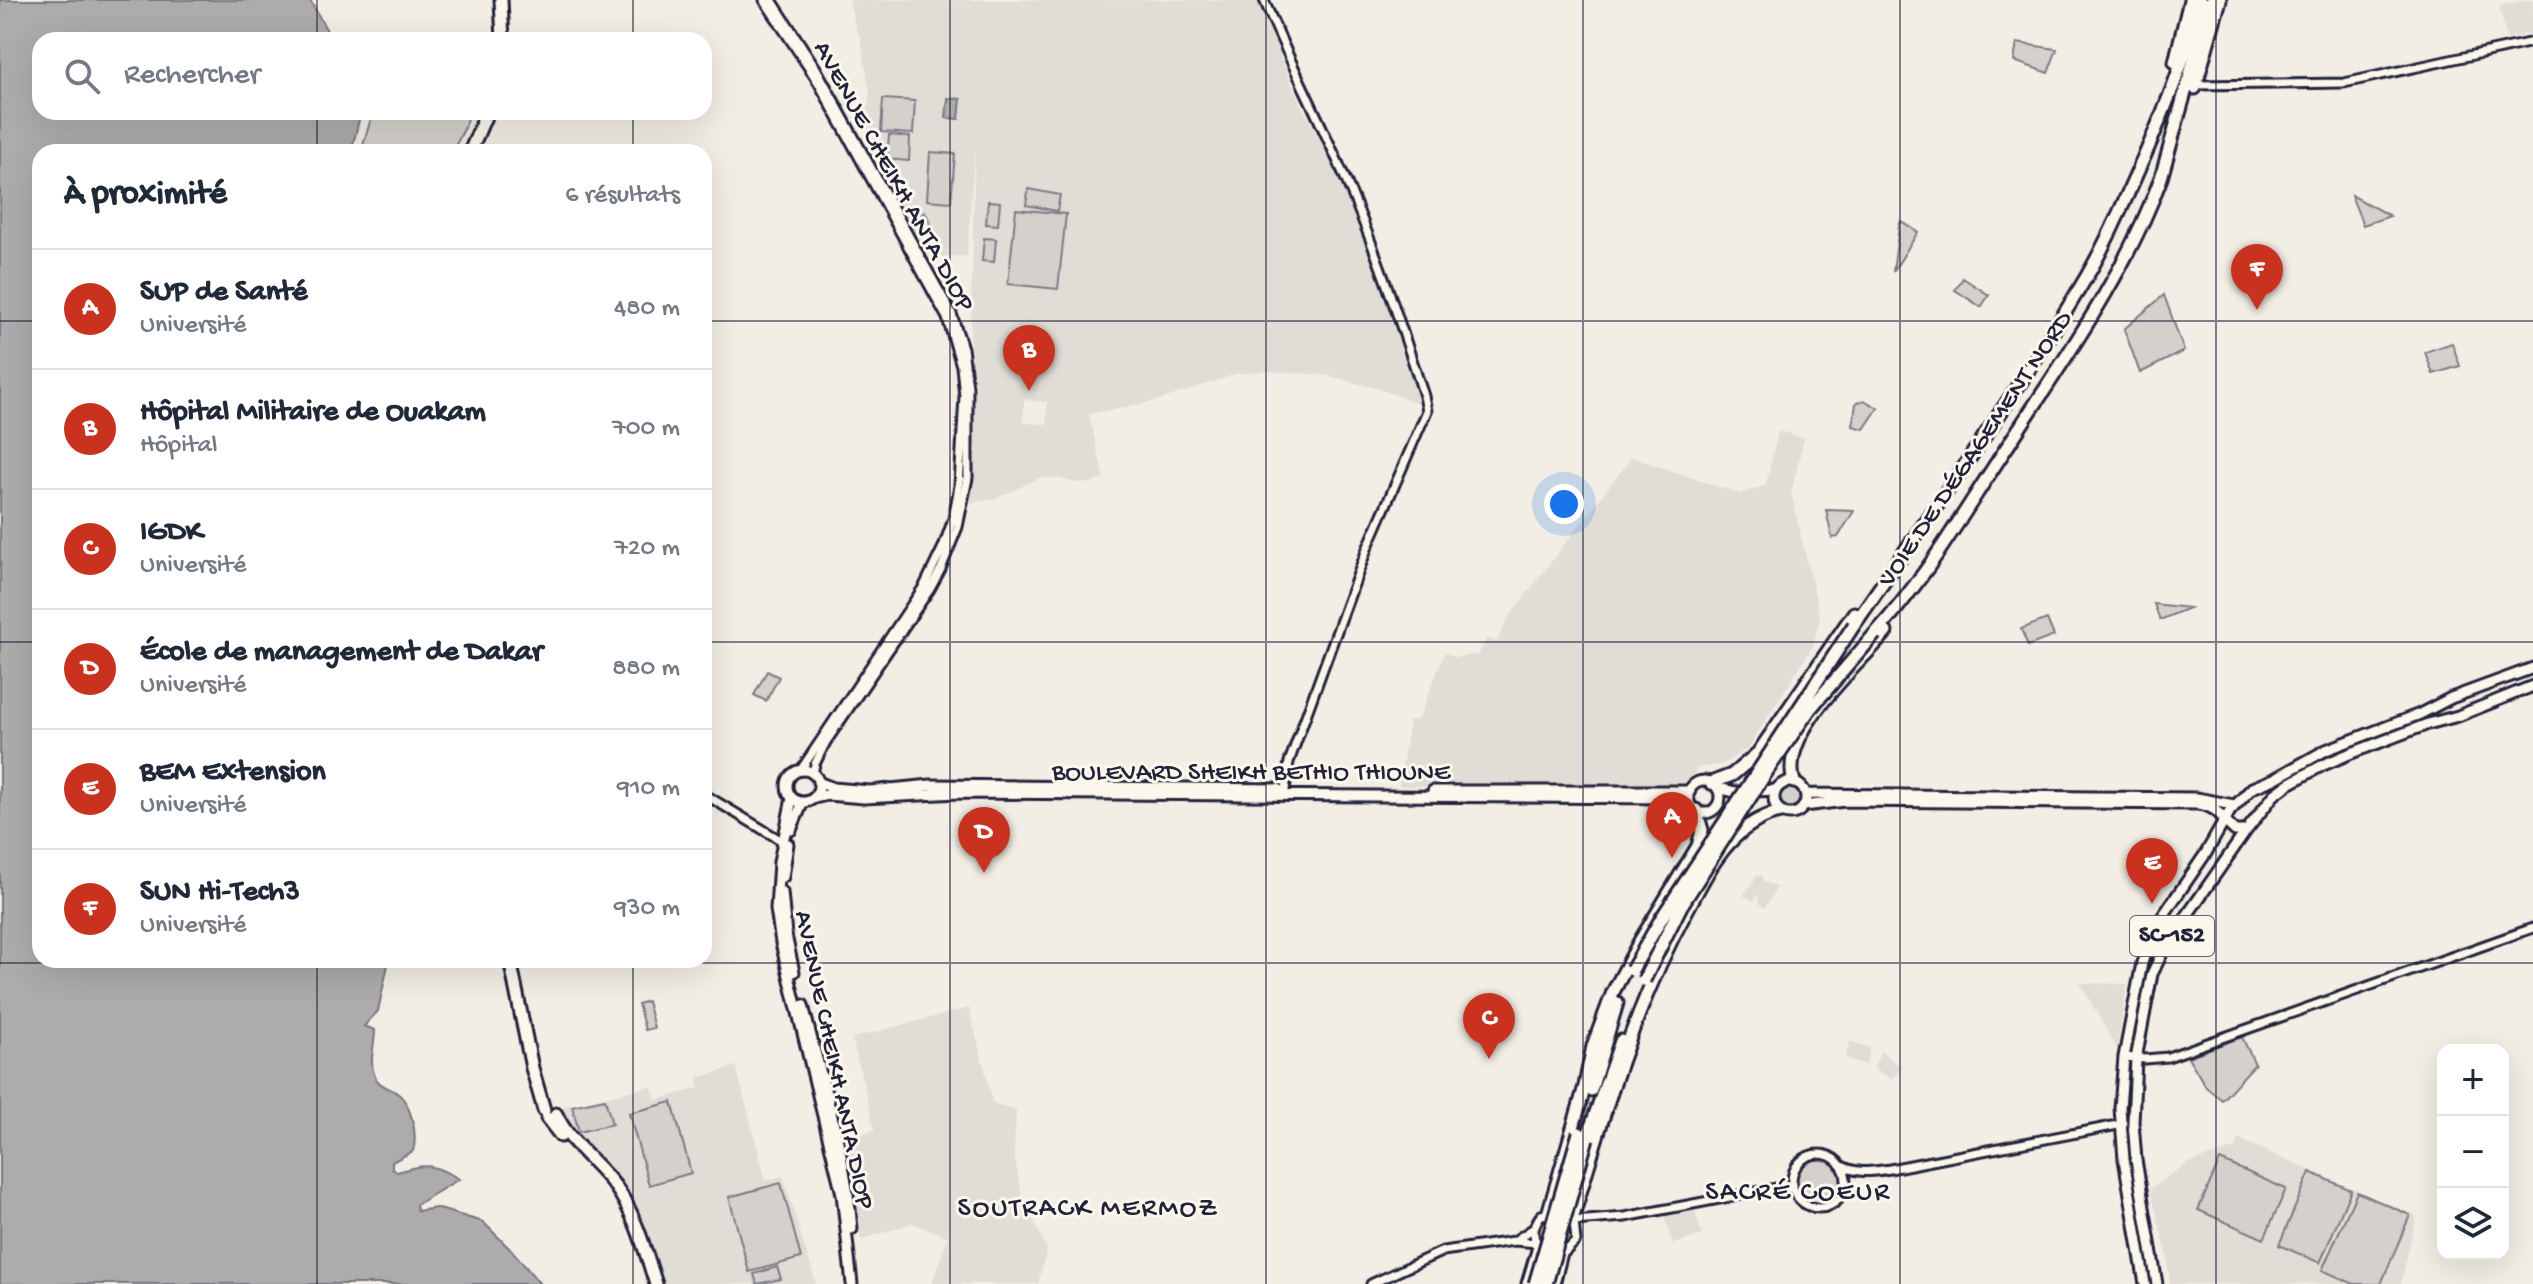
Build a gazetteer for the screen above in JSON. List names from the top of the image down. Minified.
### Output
{"streets":{"highway":["VOIE DE DÉGAGEMENT NORD"],"main road":["AVENUE CHEIKH ANTA DIOP","BOULEVARD SHEIKH BETHIO THIOUNE","SC-152"]},"crossings":[["AVENUE CHEIKH ANTA DIOP","BOULEVARD SHEIKH BETHIO THIOUNE"]],"districts":["SACRÉ COEUR","SOUTRACK MERMOZ"],"page":{"search":"Rechercher","heading":["À proximité","6 résultats"],"pins":["F","B","A","D","E","C"],"list":[{"mark":"A","name":"SUP de Santé","note":"Université","value":"480 m"},{"mark":"B","name":"Hôpital Militaire de Ouakam","note":"Hôpital","value":"700 m"},{"mark":"C","name":"IGDK","note":"Université","value":"720 m"},{"mark":"D","name":"École de management de Dakar","note":"Université","value":"880 m"},{"mark":"E","name":"BEM Extension","note":"Université","value":"910 m"},{"mark":"F","name":"SUN Hi-Tech3","note":"Université","value":"930 m"}],"map_buttons":["+","−"]}}
